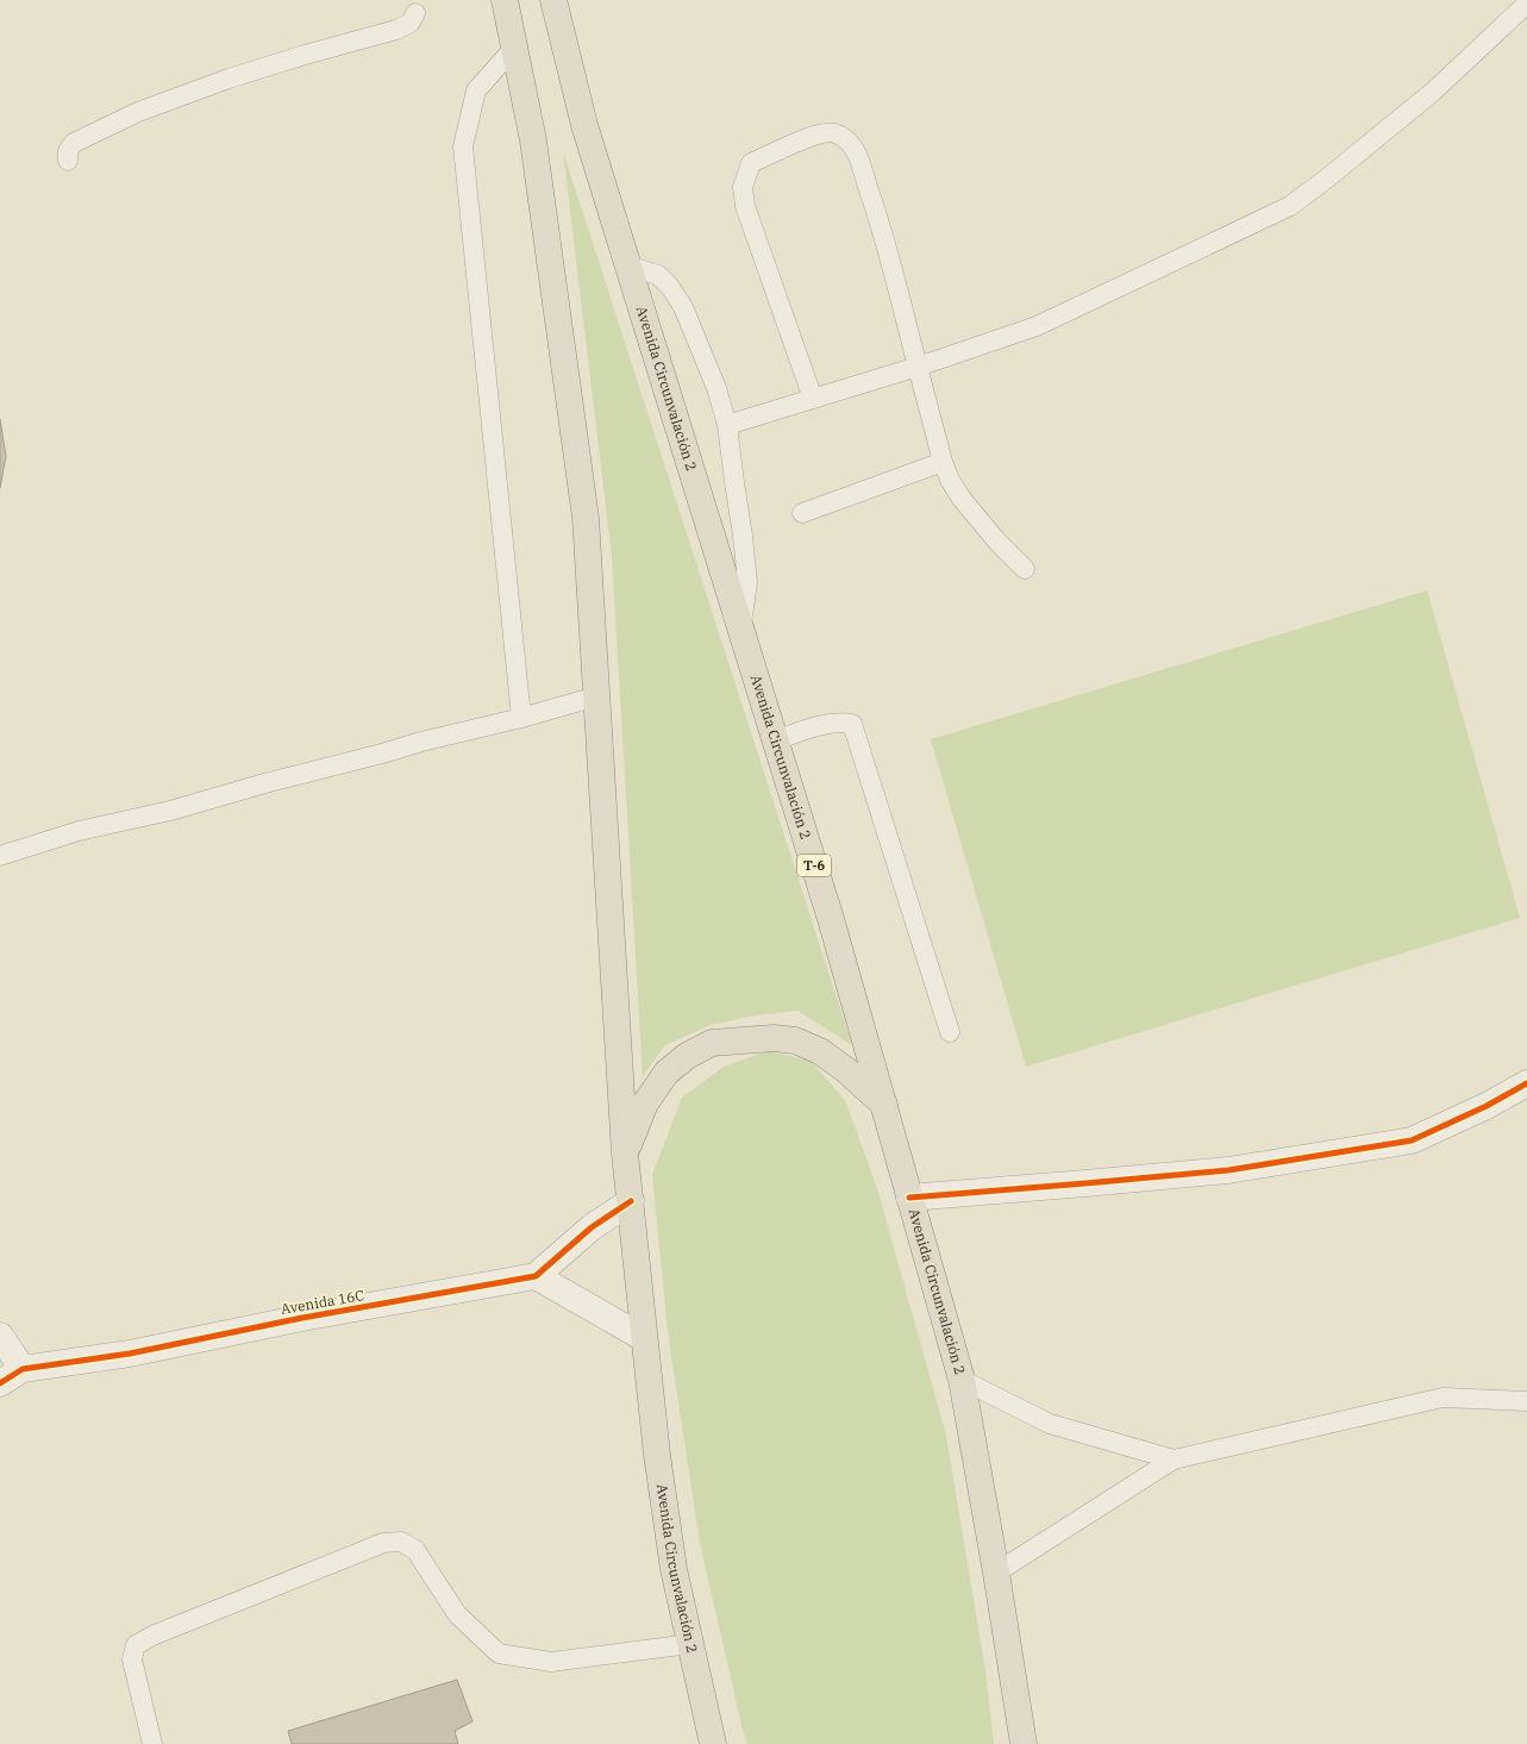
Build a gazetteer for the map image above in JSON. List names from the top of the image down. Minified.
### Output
{"streets":{"highway":["Avenida Circunvalación 2","T-6"],"street":["Avenida 16C"]}}
